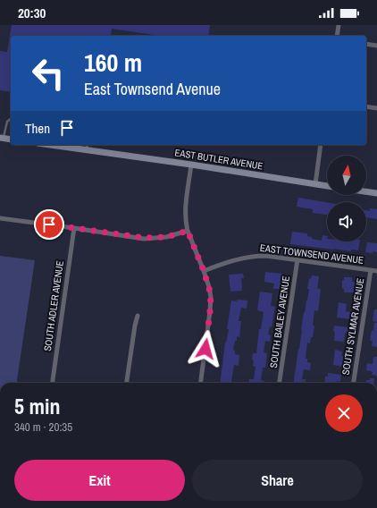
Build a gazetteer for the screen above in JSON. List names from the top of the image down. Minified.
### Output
{"streets":{"street":["EAST BUTLER AVENUE","EAST TOWNSEND AVENUE","SOUTH ADLER AVENUE","SOUTH BAILEY AVENUE","SOUTH SYLMAR AVENUE"]},"crossings":[["EAST TOWNSEND AVENUE","SOUTH BAILEY AVENUE"],["EAST TOWNSEND AVENUE","SOUTH SYLMAR AVENUE"]],"north":"top","page":{"status":"20:30","turn":["160 m","East Townsend Avenue"],"then":"Then","heading":["5 min","340 m · 20:35"],"buttons":["Exit","Share"]}}
